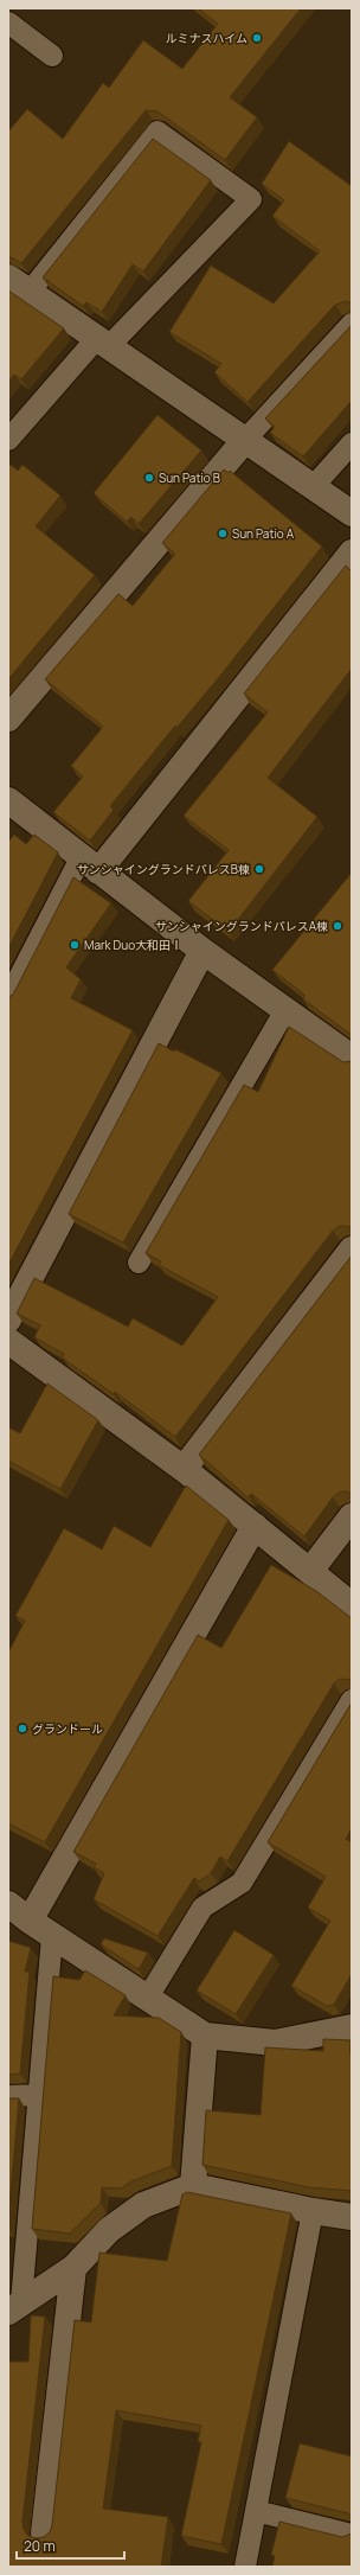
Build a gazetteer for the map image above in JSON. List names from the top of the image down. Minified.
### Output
{"places":["ルミナスハイム","Sun Patio B","Sun Patio A","サンシャイングランドパレスB棟","サンシャイングランドパレスA棟","Mark Duo大和田Ⅰ","グランドール"],"scale_bar":"20 m"}
